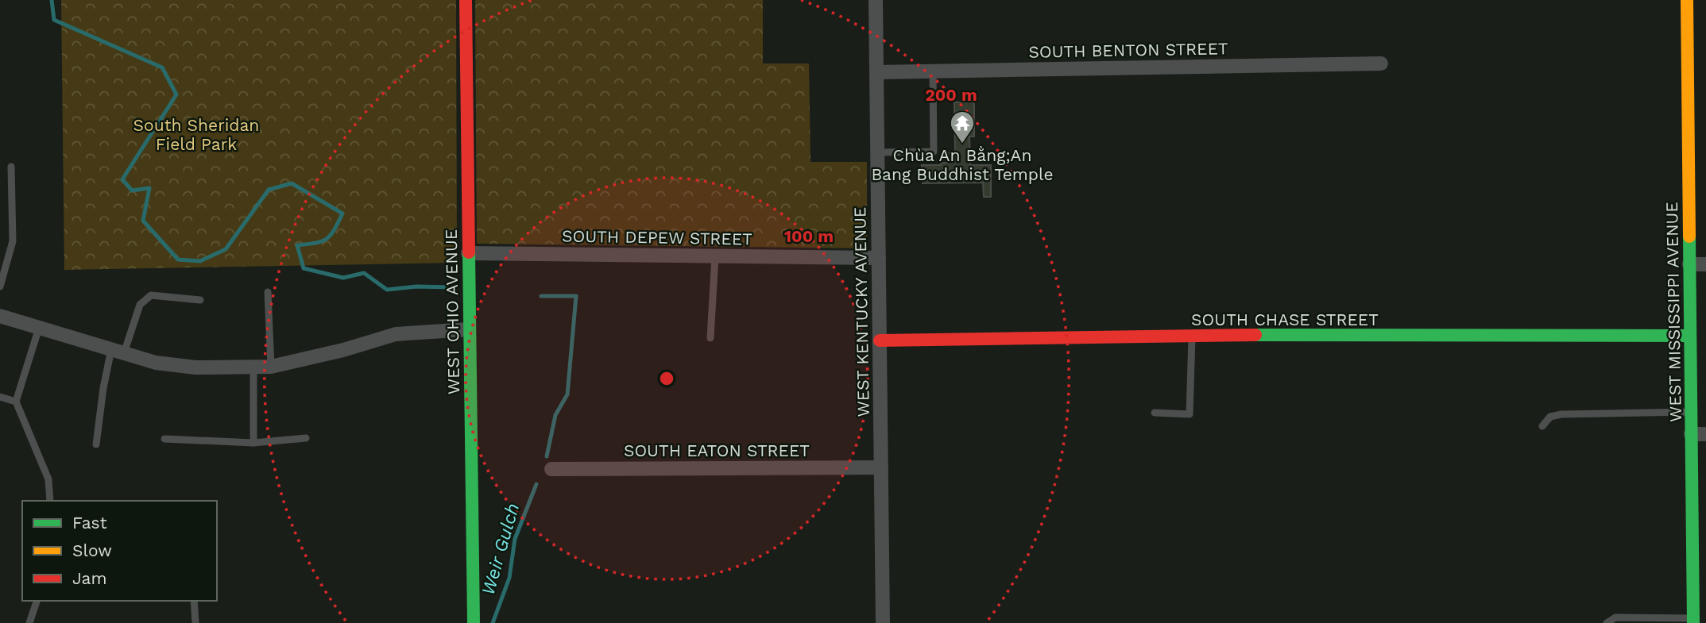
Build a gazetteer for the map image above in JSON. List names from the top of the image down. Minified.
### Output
{"streets":{"street":["SOUTH BENTON STREET","SOUTH DEPEW STREET","WEST OHIO AVENUE","WEST KENTUCKY AVENUE","WEST MISSISSIPPI AVENUE","SOUTH CHASE STREET","SOUTH EATON STREET"]},"crossings":[["SOUTH BENTON STREET","WEST KENTUCKY AVENUE"],["SOUTH DEPEW STREET","WEST OHIO AVENUE"],["SOUTH DEPEW STREET","WEST KENTUCKY AVENUE"],["WEST KENTUCKY AVENUE","SOUTH CHASE STREET"],["WEST KENTUCKY AVENUE","SOUTH EATON STREET"],["WEST MISSISSIPPI AVENUE","SOUTH CHASE STREET"]],"water":["Weir Gulch"],"parks":["South Sheridan Field Park"],"places":{"temple":["Chùa An Bằng;An Bang Buddhist Temple"]},"legend":["Fast","Slow","Jam"],"rings":["200 m","100 m"]}
